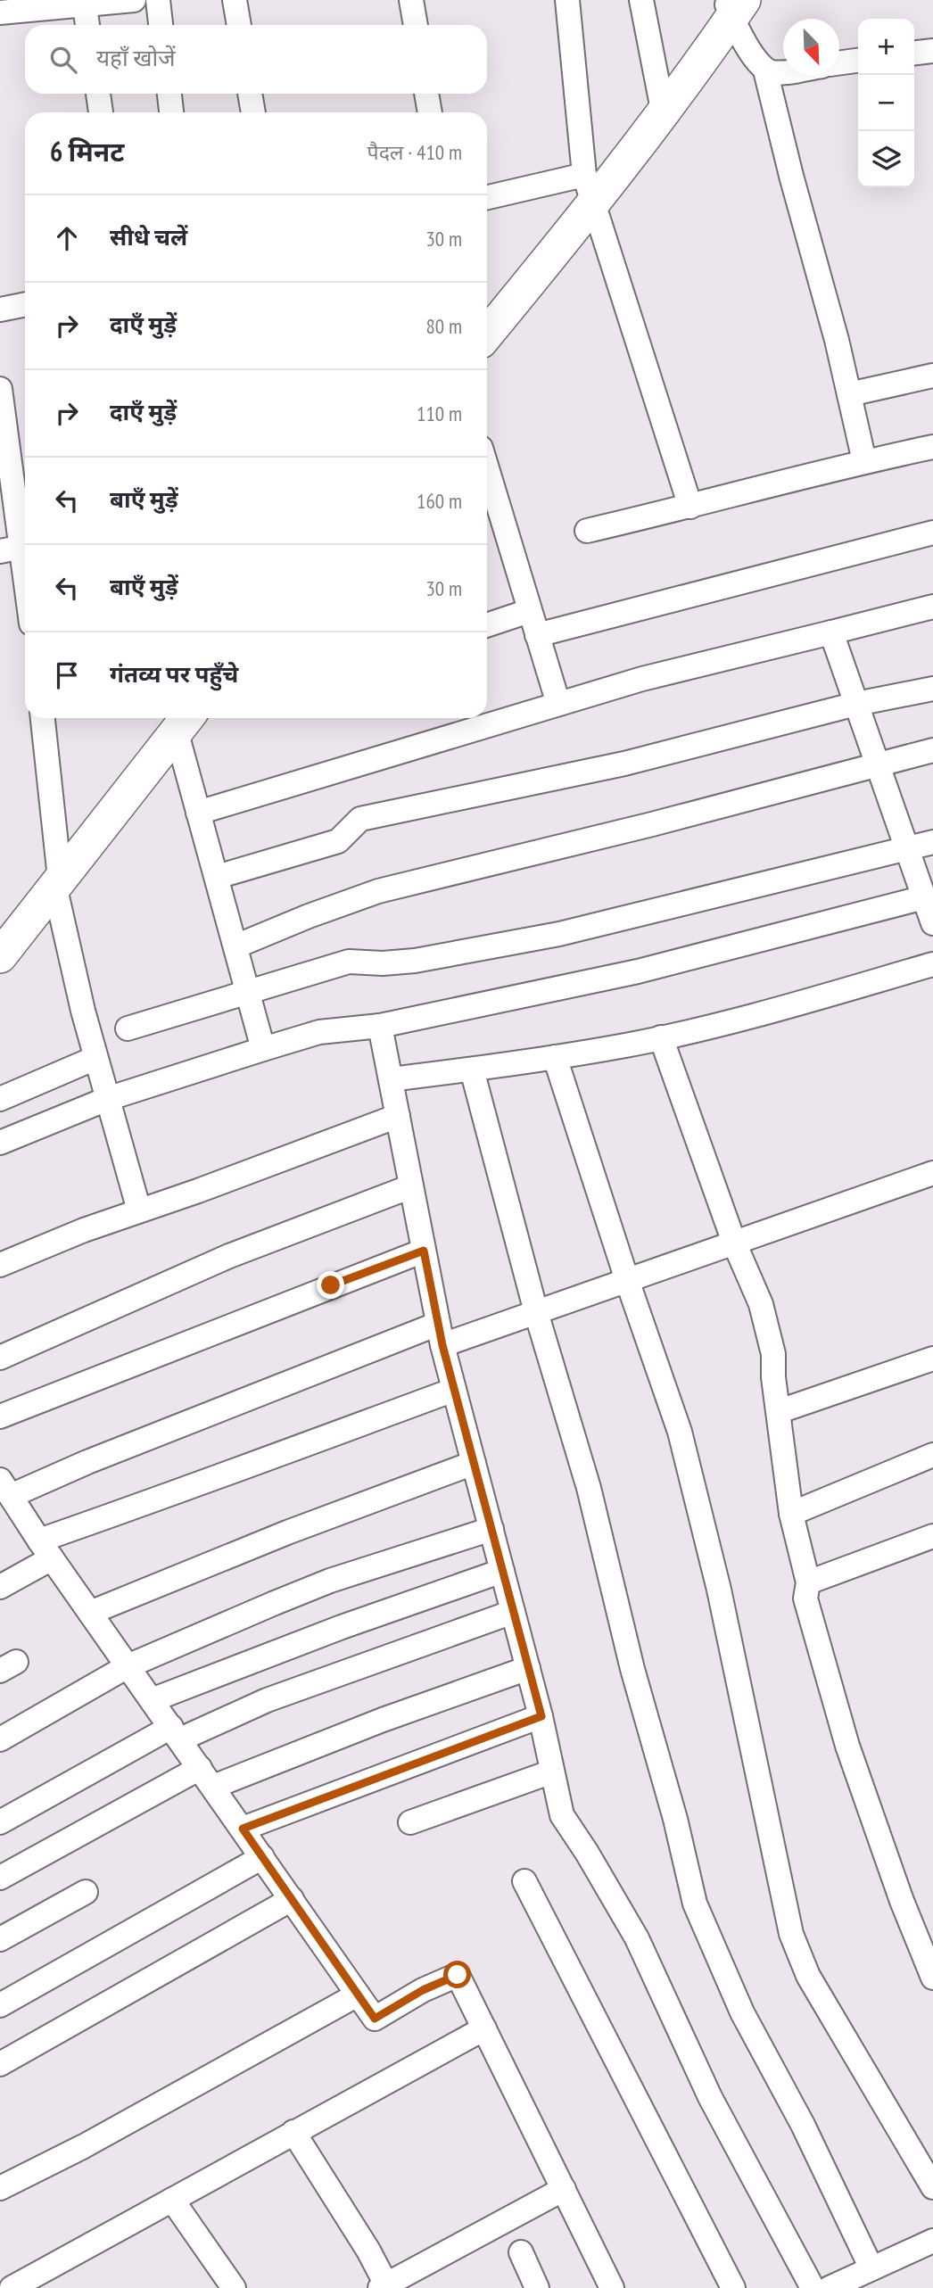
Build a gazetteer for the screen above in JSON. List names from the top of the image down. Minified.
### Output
{"north":"bottom right","page":{"map_buttons":["+","−"],"search":"यहाँ खोजें","heading":["6 मिनट","पैदल · 410 m"],"list":[["सीधे चलें","30 m"],["दाएँ मुड़ें","80 m"],["दाएँ मुड़ें","110 m"],["बाएँ मुड़ें","160 m"],["बाएँ मुड़ें","30 m"],"गंतव्य पर पहुँचे"]}}
